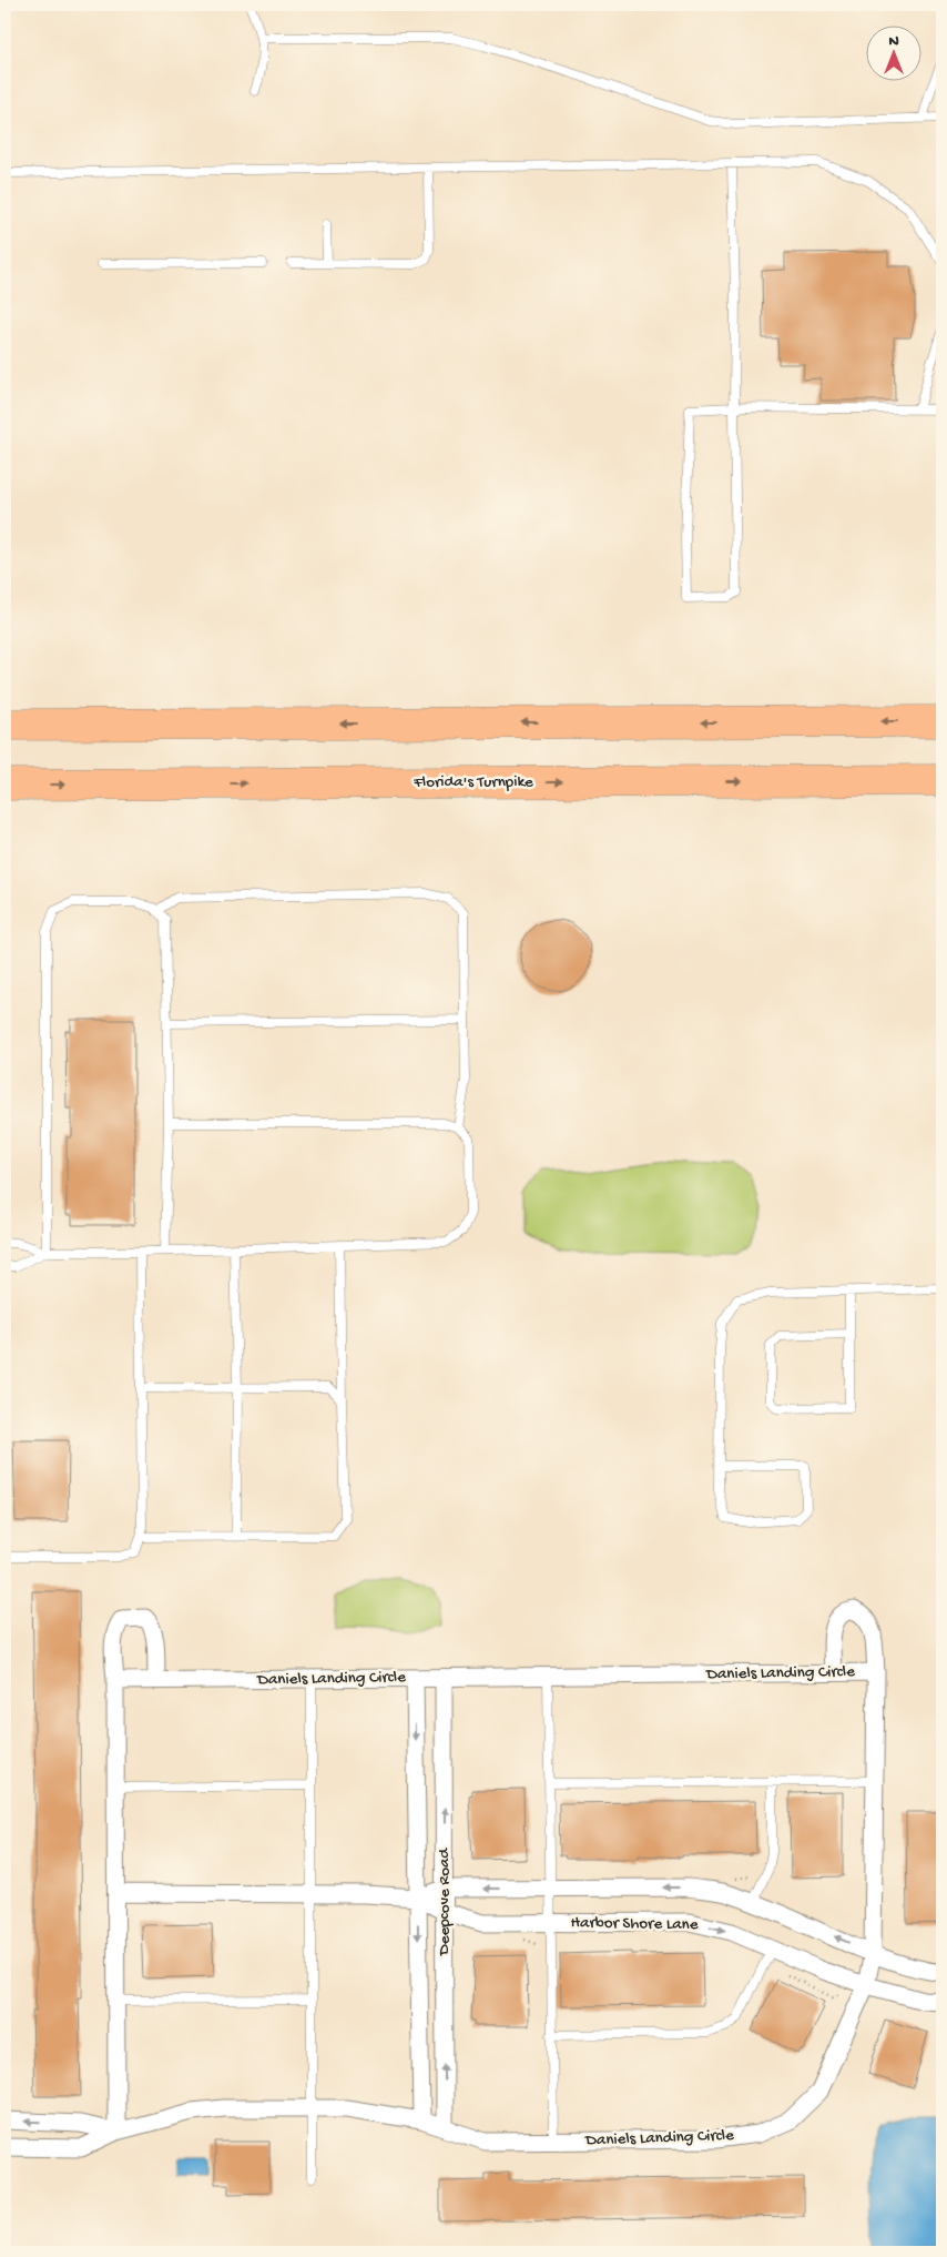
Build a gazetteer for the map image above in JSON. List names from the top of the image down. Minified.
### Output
{"streets":{"highway":["Florida's Turnpike"],"street":["Daniels Landing Circle","Deepcove Road","Harbor Shore Lane"]},"crossings":[["Daniels Landing Circle","Deepcove Road"],["Daniels Landing Circle","Harbor Shore Lane"],["Deepcove Road","Harbor Shore Lane"]],"north":"top"}
